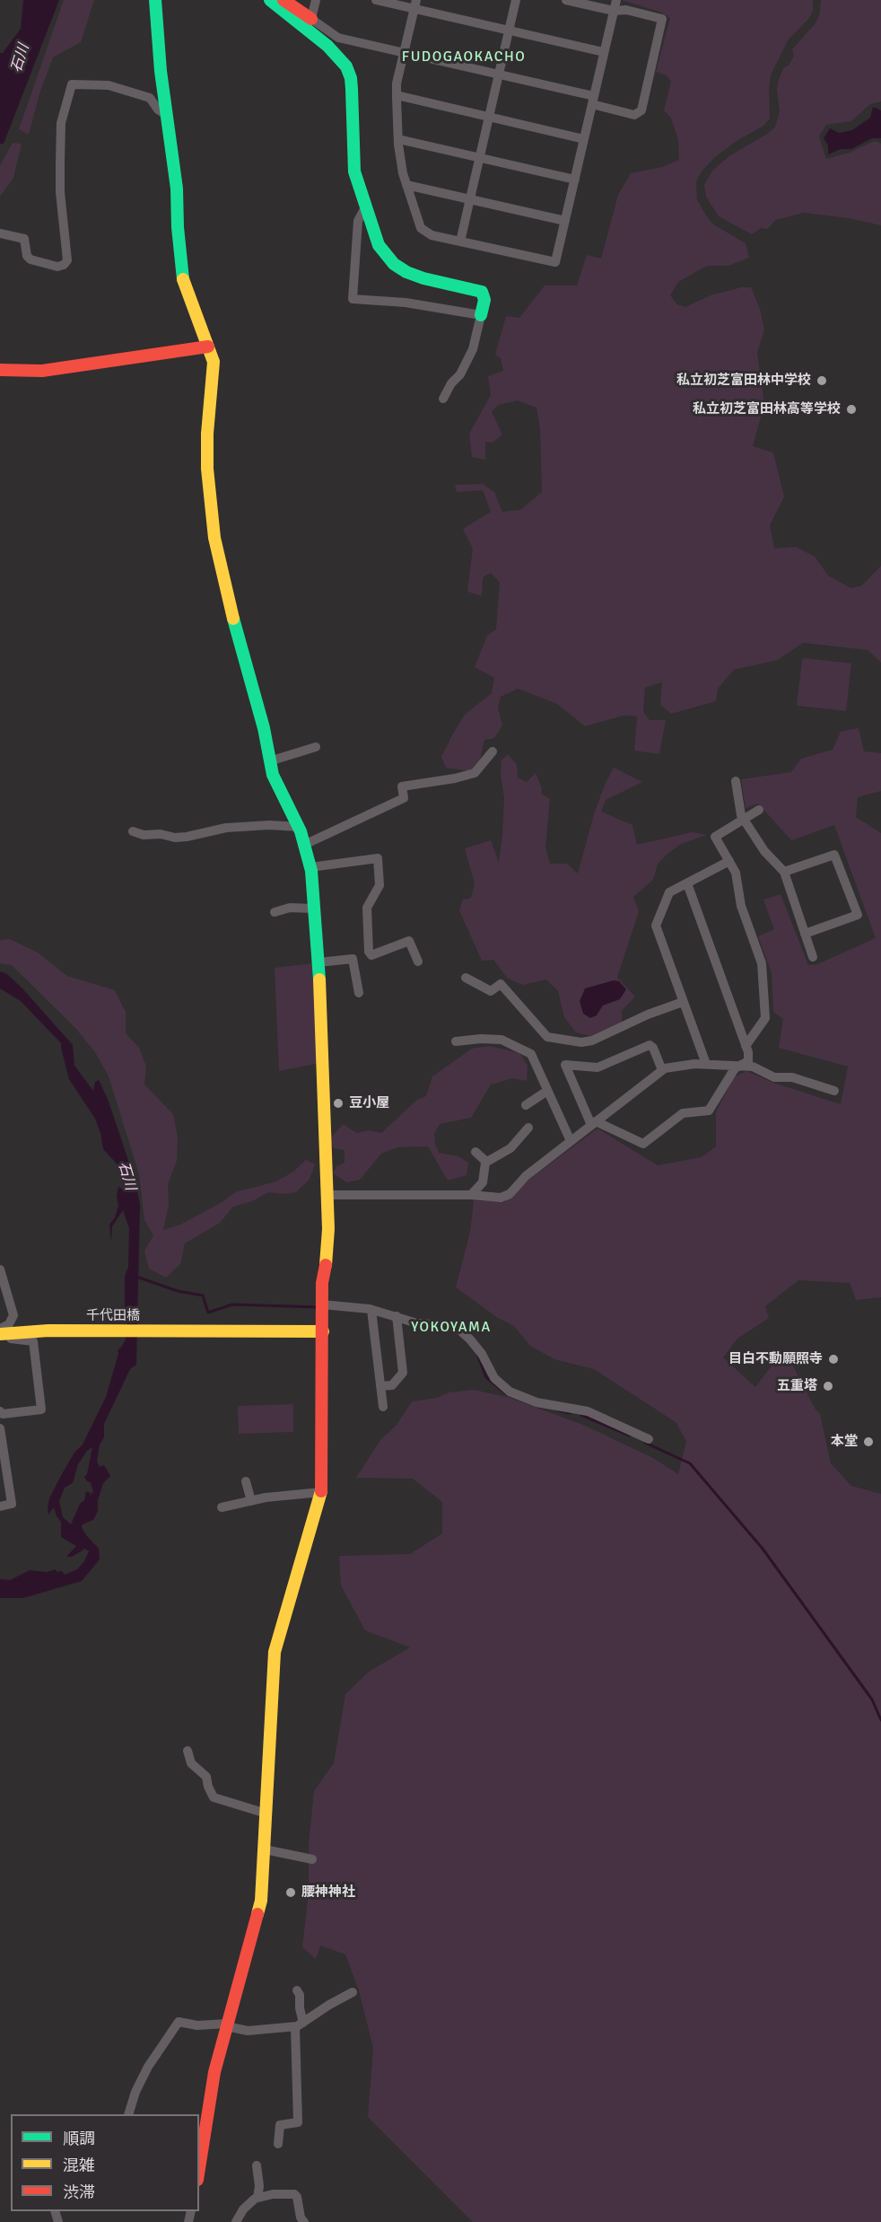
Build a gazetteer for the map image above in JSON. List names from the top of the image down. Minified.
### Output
{"streets":{"street":["千代田橋"]},"districts":["FUDOGAOKACHO","YOKOYAMA"],"water":["石川"],"places":["私立初芝富田林中学校","私立初芝富田林高等学校","豆小屋","目白不動願照寺","五重塔","本堂","腰神神社"],"legend":["順調","混雑","渋滞"]}
